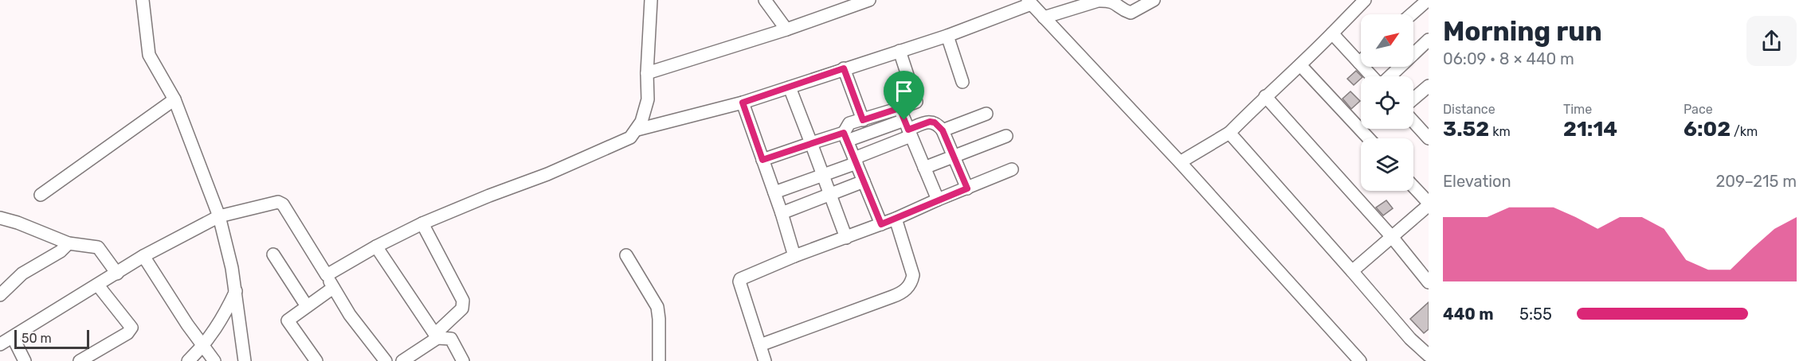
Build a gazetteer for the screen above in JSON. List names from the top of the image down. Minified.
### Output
{"scale_bar":"50 m","north":"top right","page":{"heading":["Morning run","06:09 · 8 × 440 m"],"stats":[["Distance","3.52 km"],["Time","21:14"],["Pace","6:02 /km"]],"chart":["Elevation","209–215 m"],"list":[{"name":"440 m","note":"5:55"}],"scale":"50 m"}}
